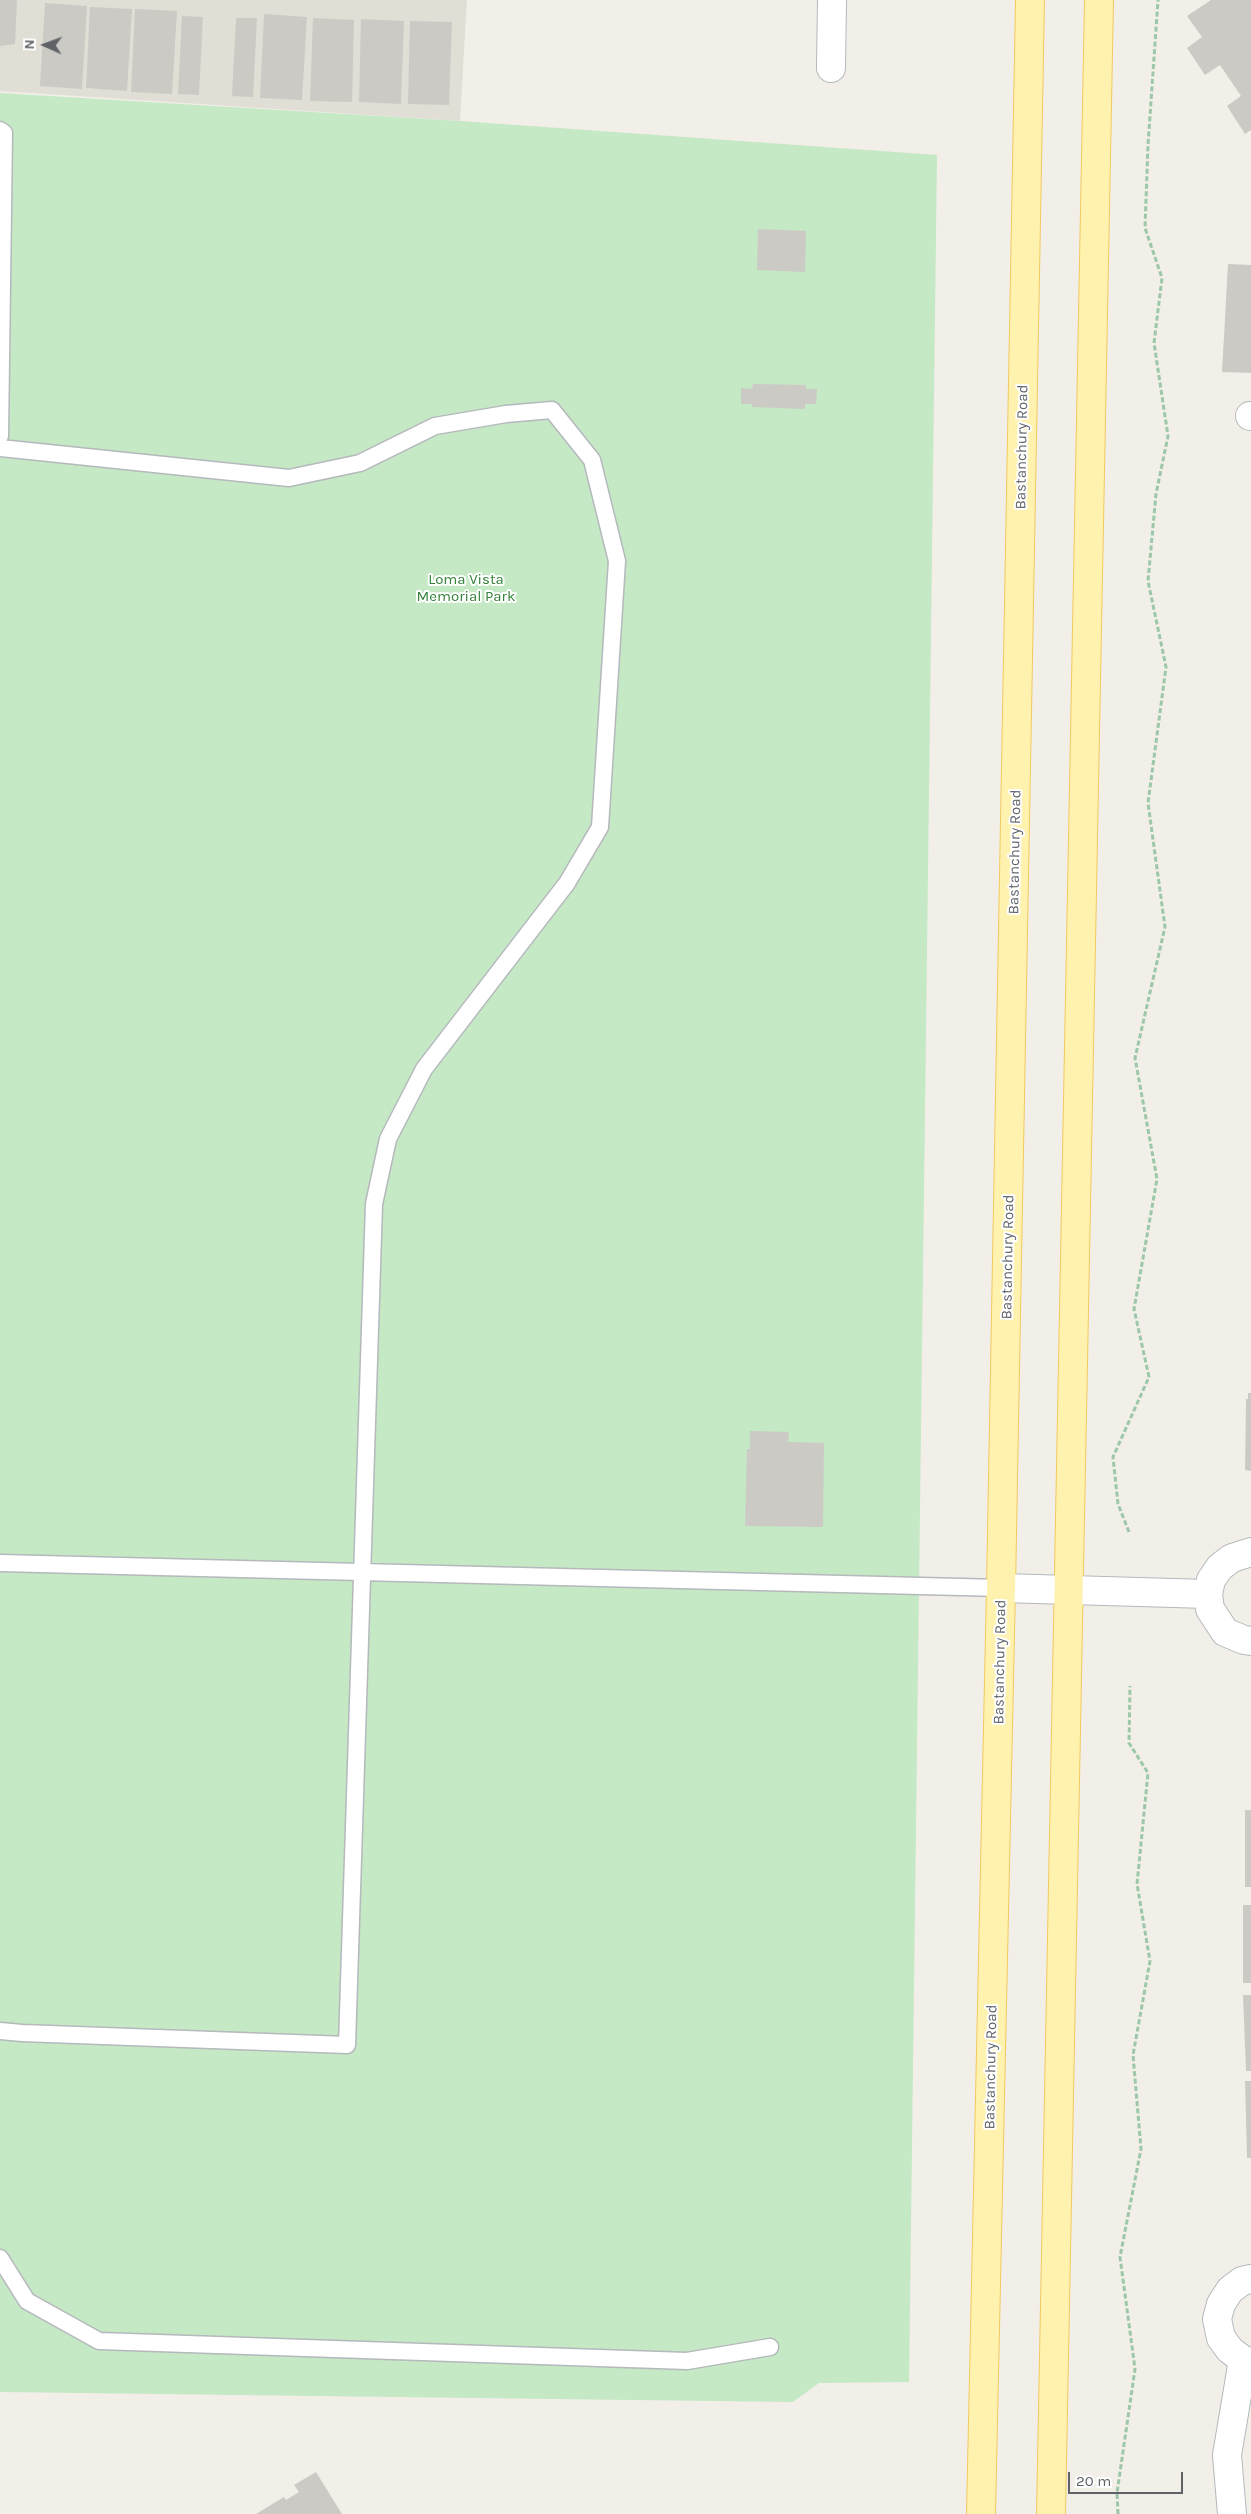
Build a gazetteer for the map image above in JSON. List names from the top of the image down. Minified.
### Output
{"streets":{"main road":["Bastanchury Road"]},"parks":["Loma Vista Memorial Park"],"scale_bar":"20 m","north":"left"}
